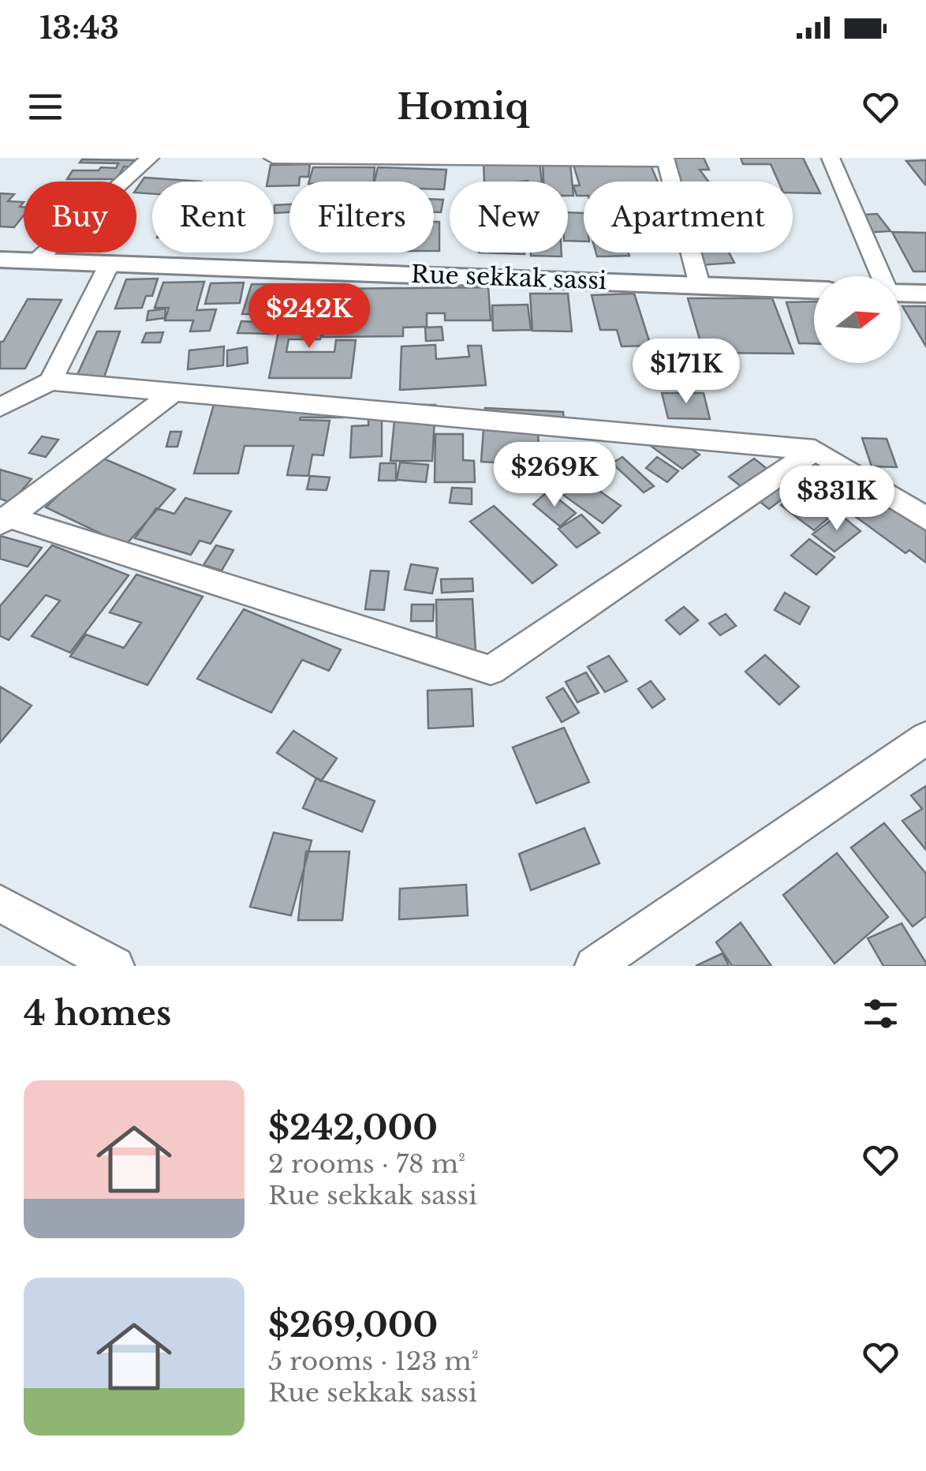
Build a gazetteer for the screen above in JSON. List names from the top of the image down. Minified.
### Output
{"streets":{"street":["Rue sekkak sassi"]},"north":"right","page":{"status":"13:43","header":"Homiq","chip":["Buy","Rent","Filters","New","Apartment"],"price":["$242K","$171K","$269K","$331K"],"heading":"4 homes","list":[{"name":"$242,000","note":"2 rooms · 78 m² · Rue sekkak sassi"},{"name":"$269,000","note":"5 rooms · 123 m² · Rue sekkak sassi"}]}}
